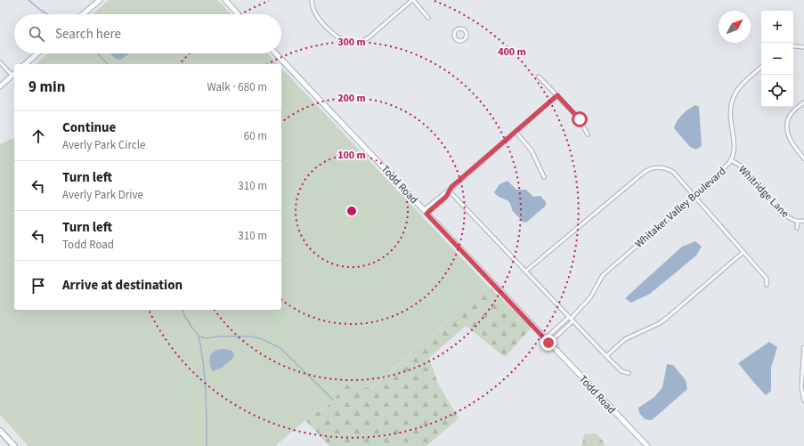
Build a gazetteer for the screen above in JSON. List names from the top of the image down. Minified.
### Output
{"streets":{"street":["Todd Road","Whitridge Lane","Whitaker Valley Boulevard"]},"crossings":[["Todd Road","Whitaker Valley Boulevard"],["Whitridge Lane","Whitaker Valley Boulevard"]],"north":"top right","page":{"map_buttons":["+","−"],"search":"Search here","heading":["9 min","Walk · 680 m"],"list":[["Continue","Averly Park Circle","60 m"],["Turn left","Averly Park Drive","310 m"],["Turn left","Todd Road","310 m"],"Arrive at destination"]},"rings":["300 m","400 m","200 m","100 m"]}
